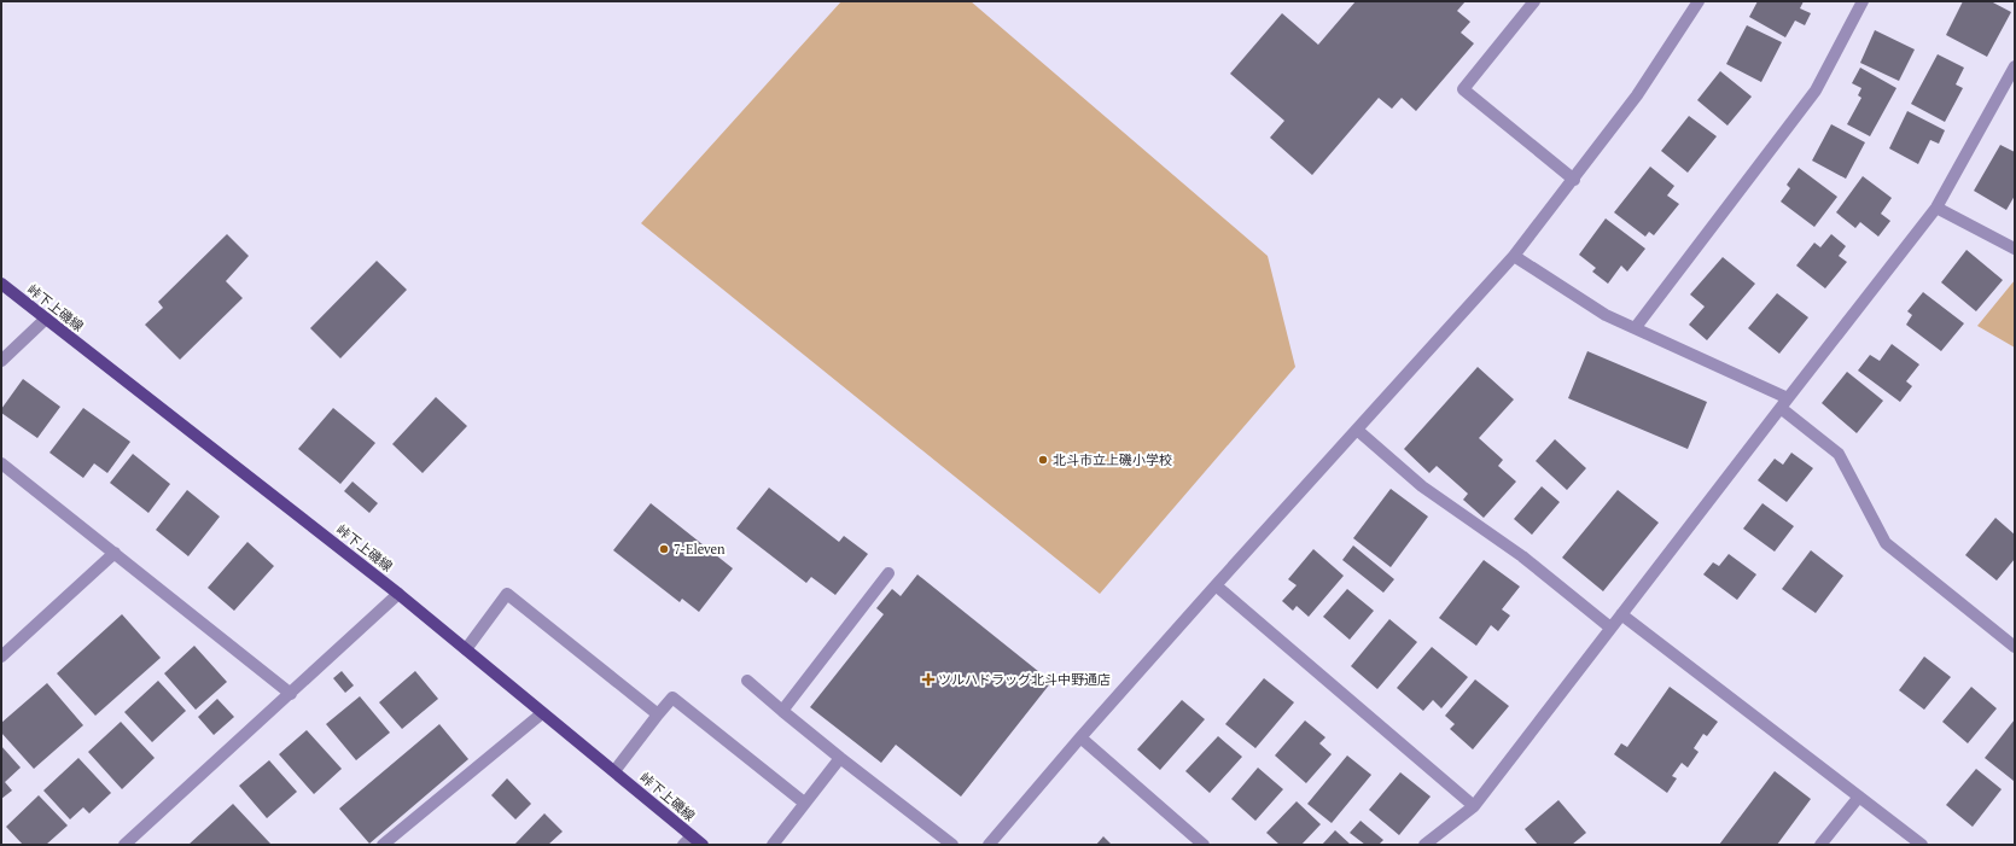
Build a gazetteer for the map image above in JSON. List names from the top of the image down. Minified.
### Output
{"streets":{"main road":["峠下上磯線"]},"places":{"other":["北斗市立上磯小学校","7-Eleven"],"health":["ツルハドラッグ北斗中野通店"]}}
